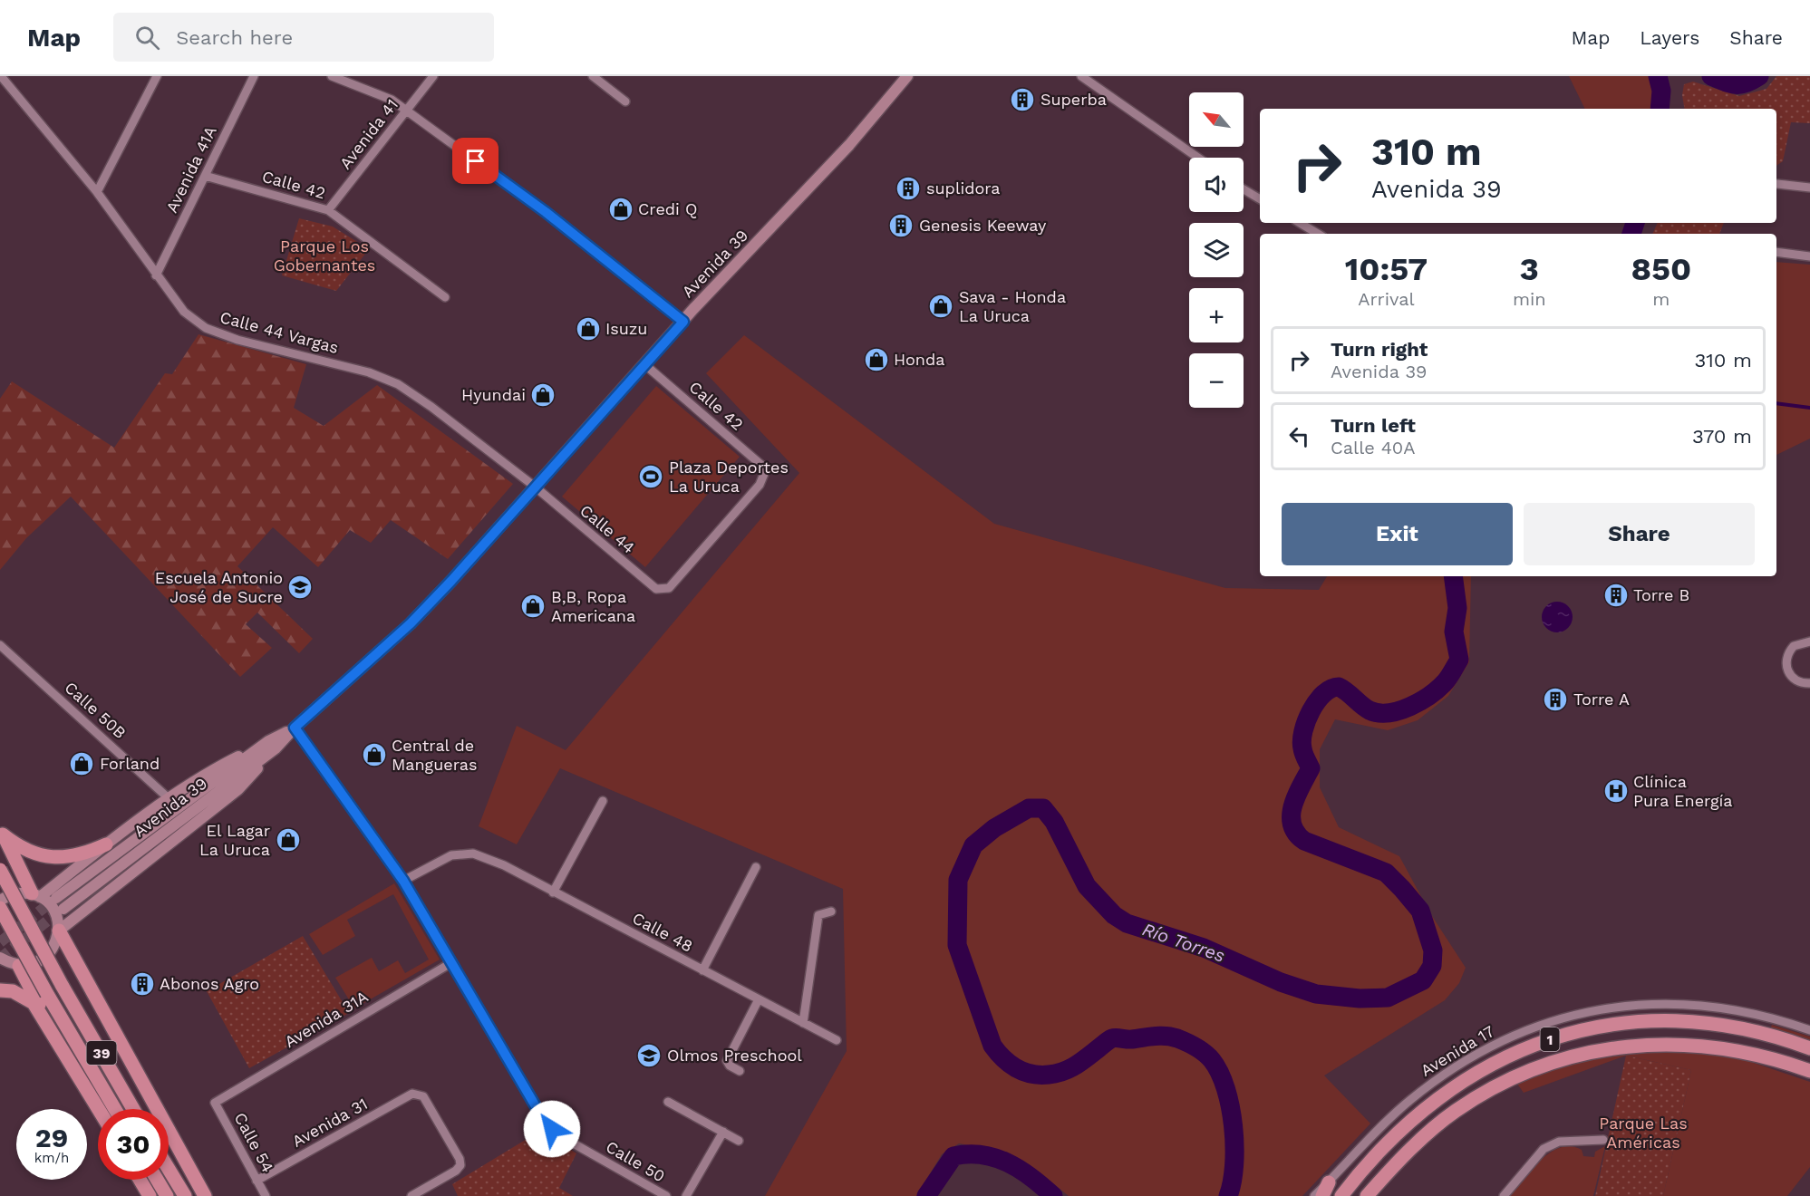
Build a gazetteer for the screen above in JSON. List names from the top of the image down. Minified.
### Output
{"streets":{"highway":["1","39"],"main road":["Avenida 39"],"street":["Avenida 41","Avenida 41A","Calle 42","Calle 44 Vargas","Calle 44","Calle 50B","Calle 48","Avenida 31A","Avenida 17","Avenida 31","Calle 54","Calle 50"]},"crossings":[["Avenida 41","Calle 42"],["Avenida 41A","Calle 42"],["Avenida 41A","Calle 44 Vargas"],["Calle 42","Avenida 39"],["Calle 42","Calle 44"],["Avenida 39","Calle 44 Vargas"],["Avenida 39","Calle 44"],["Avenida 39","Calle 50"],["Calle 44 Vargas","Calle 44"],["Calle 48","Calle 50"],["Avenida 31A","Calle 54"],["Avenida 31A","Calle 50"],["Avenida 31","Calle 54"]],"water":["Río Torres"],"parks":["Parque Los Gobernantes","Parque Las Américas"],"places":{"building":["Superba","suplidora","Genesis Keeway","Torre B","Torre A","Abonos Agro"],"shop":["Credi Q","Sava - Honda La Uruca","Isuzu","Honda","Hyundai","B,B, Ropa Americana","Central de Mangueras","Forland","El Lagar La Uruca"],"sports":["Plaza Deportes La Uruca"],"school or university":["Escuela Antonio José de Sucre","Olmos Preschool"],"hospital":["Clínica Pura Energía"]},"north":"top left","page":{"header":"Map","search":"Search here","nav":["Map","Layers","Share"],"map_buttons":["+","−"],"turn":["310 m","Avenida 39"],"eta":["10:57","Arrival","3","min","850","m"],"list":[{"name":"Turn right","note":"Avenida 39","value":"310 m"},{"name":"Turn left","note":"Calle 40A","value":"370 m"}],"buttons":["Exit","Share"],"speed":"29 km/h","limit":"30"}}
